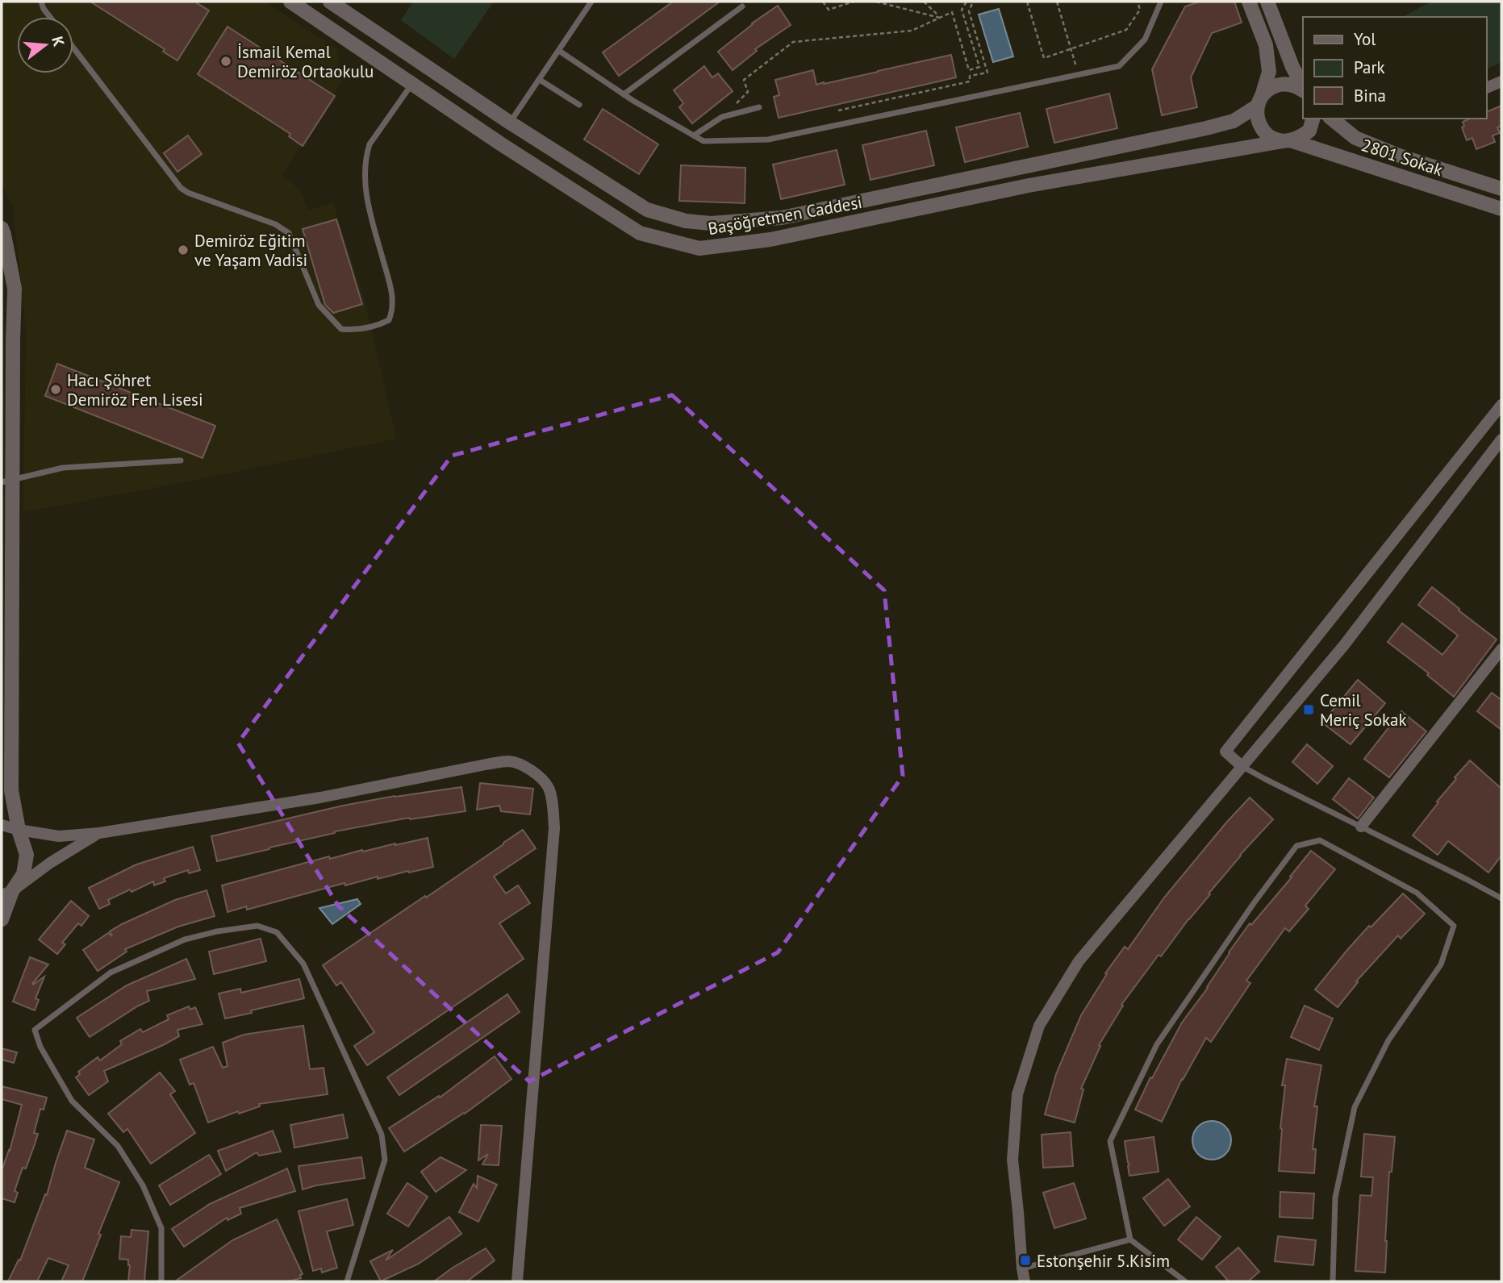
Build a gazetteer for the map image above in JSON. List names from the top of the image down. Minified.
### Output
{"streets":{"street":["2801 Sokak","Başöğretmen Caddesi"]},"crossings":[["2801 Sokak","Başöğretmen Caddesi"]],"places":{"other":["İsmail Kemal Demiröz Ortaokulu","Demiröz Eğitim ve Yaşam Vadisi","Hacı Şöhret Demiröz Fen Lisesi"],"transit":["Cemil Meriç Sokak","Estonşehir 5.Kisim"]},"legend":["Yol","Park","Bina"],"north":"right"}
